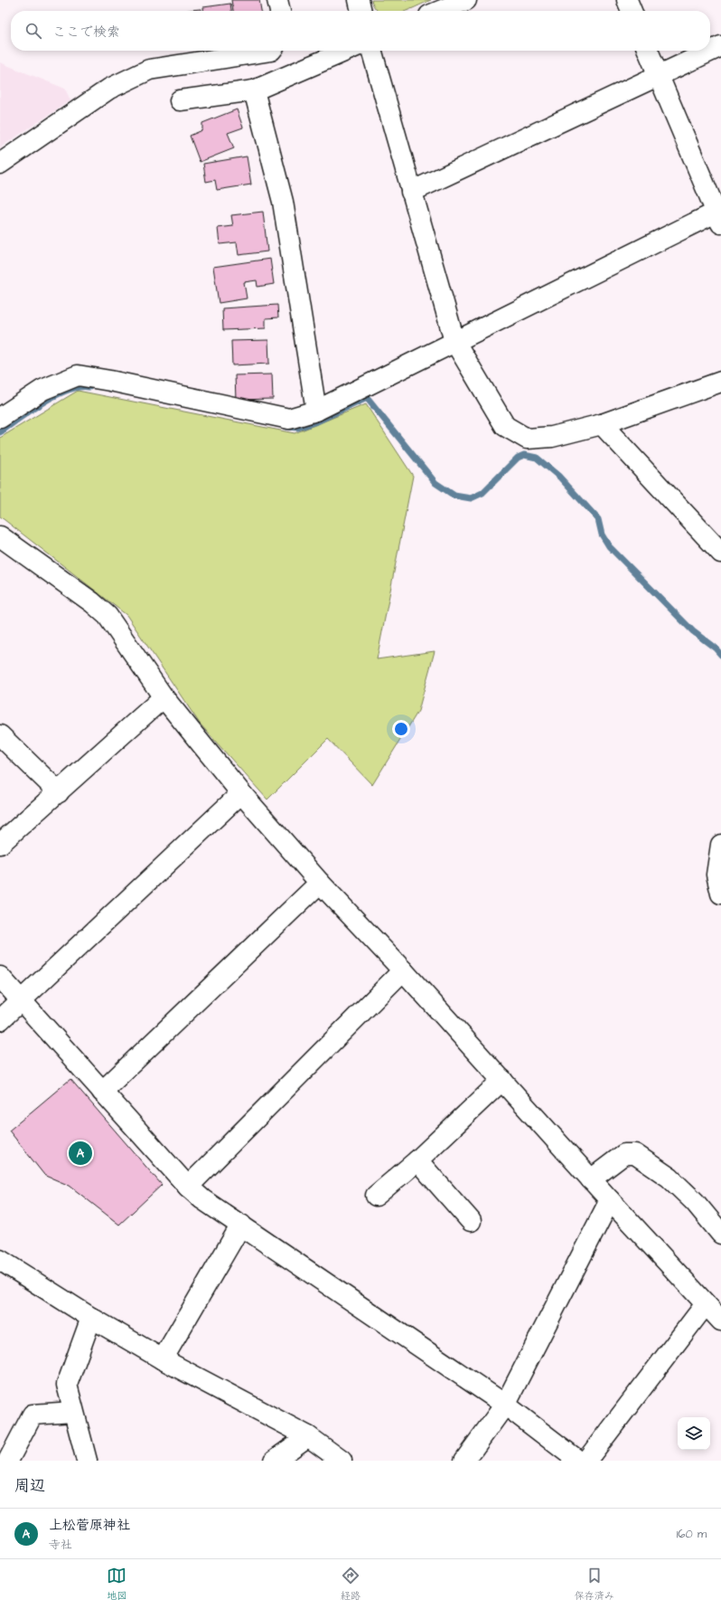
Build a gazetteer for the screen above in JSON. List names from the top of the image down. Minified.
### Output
{"page":{"search":"ここで検索","pins":"A","heading":"周辺","list":[{"mark":"A","name":"上松菅原神社","note":"寺社","value":"160 m"}],"nav":["地図","経路","保存済み"]}}
